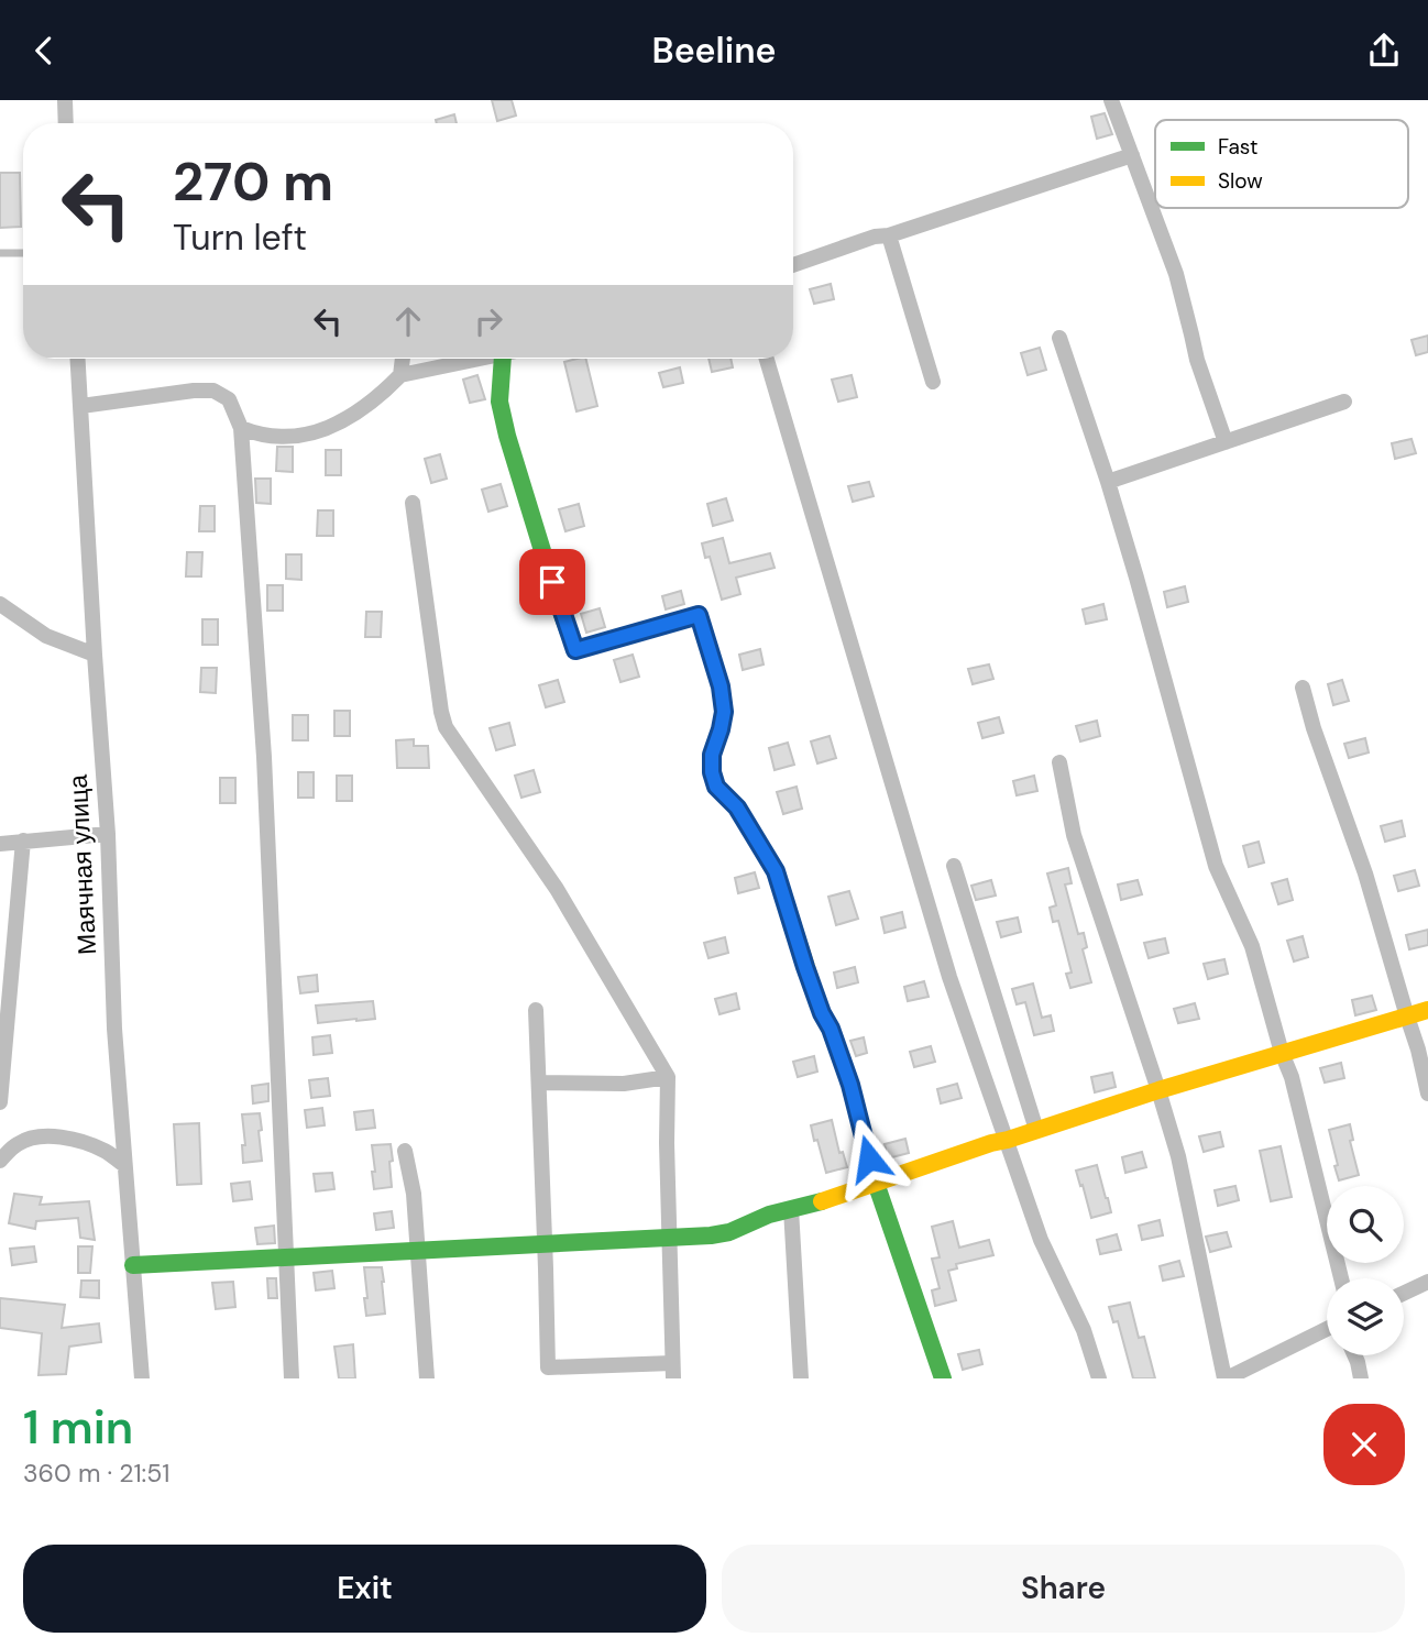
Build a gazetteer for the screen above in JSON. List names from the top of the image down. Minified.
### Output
{"streets":{"street":["Маячная улица"]},"legend":["Fast","Slow"],"page":{"header":"Beeline","turn":["270 m","Turn left"],"heading":["1 min","360 m · 21:51"],"buttons":["Exit","Share"]}}
